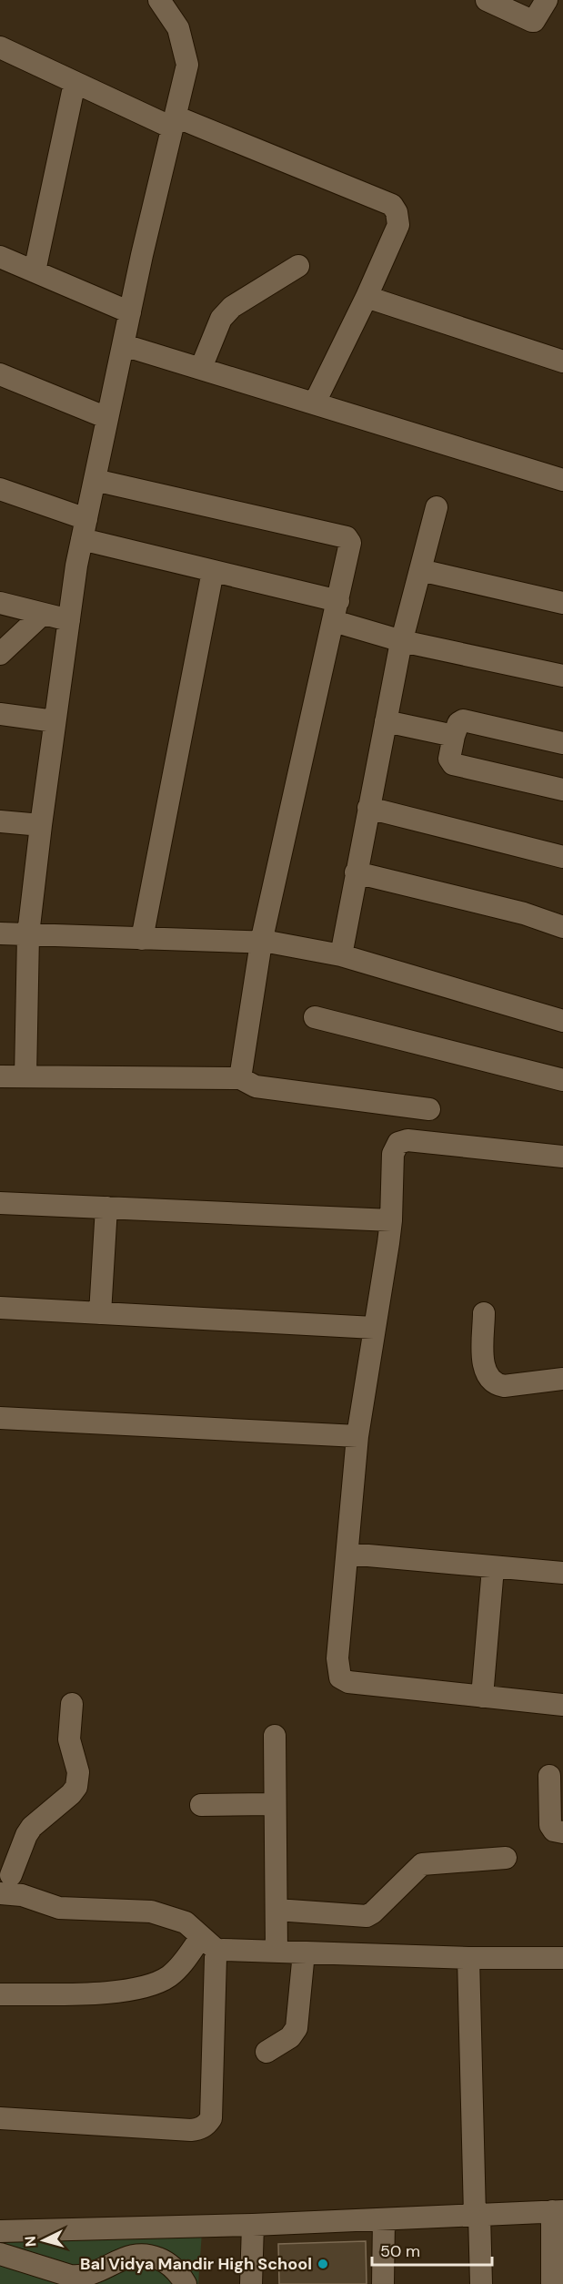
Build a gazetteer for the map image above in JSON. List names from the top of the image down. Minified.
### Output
{"places":["Bal Vidya Mandir High School"],"scale_bar":"50 m","north":"left"}
